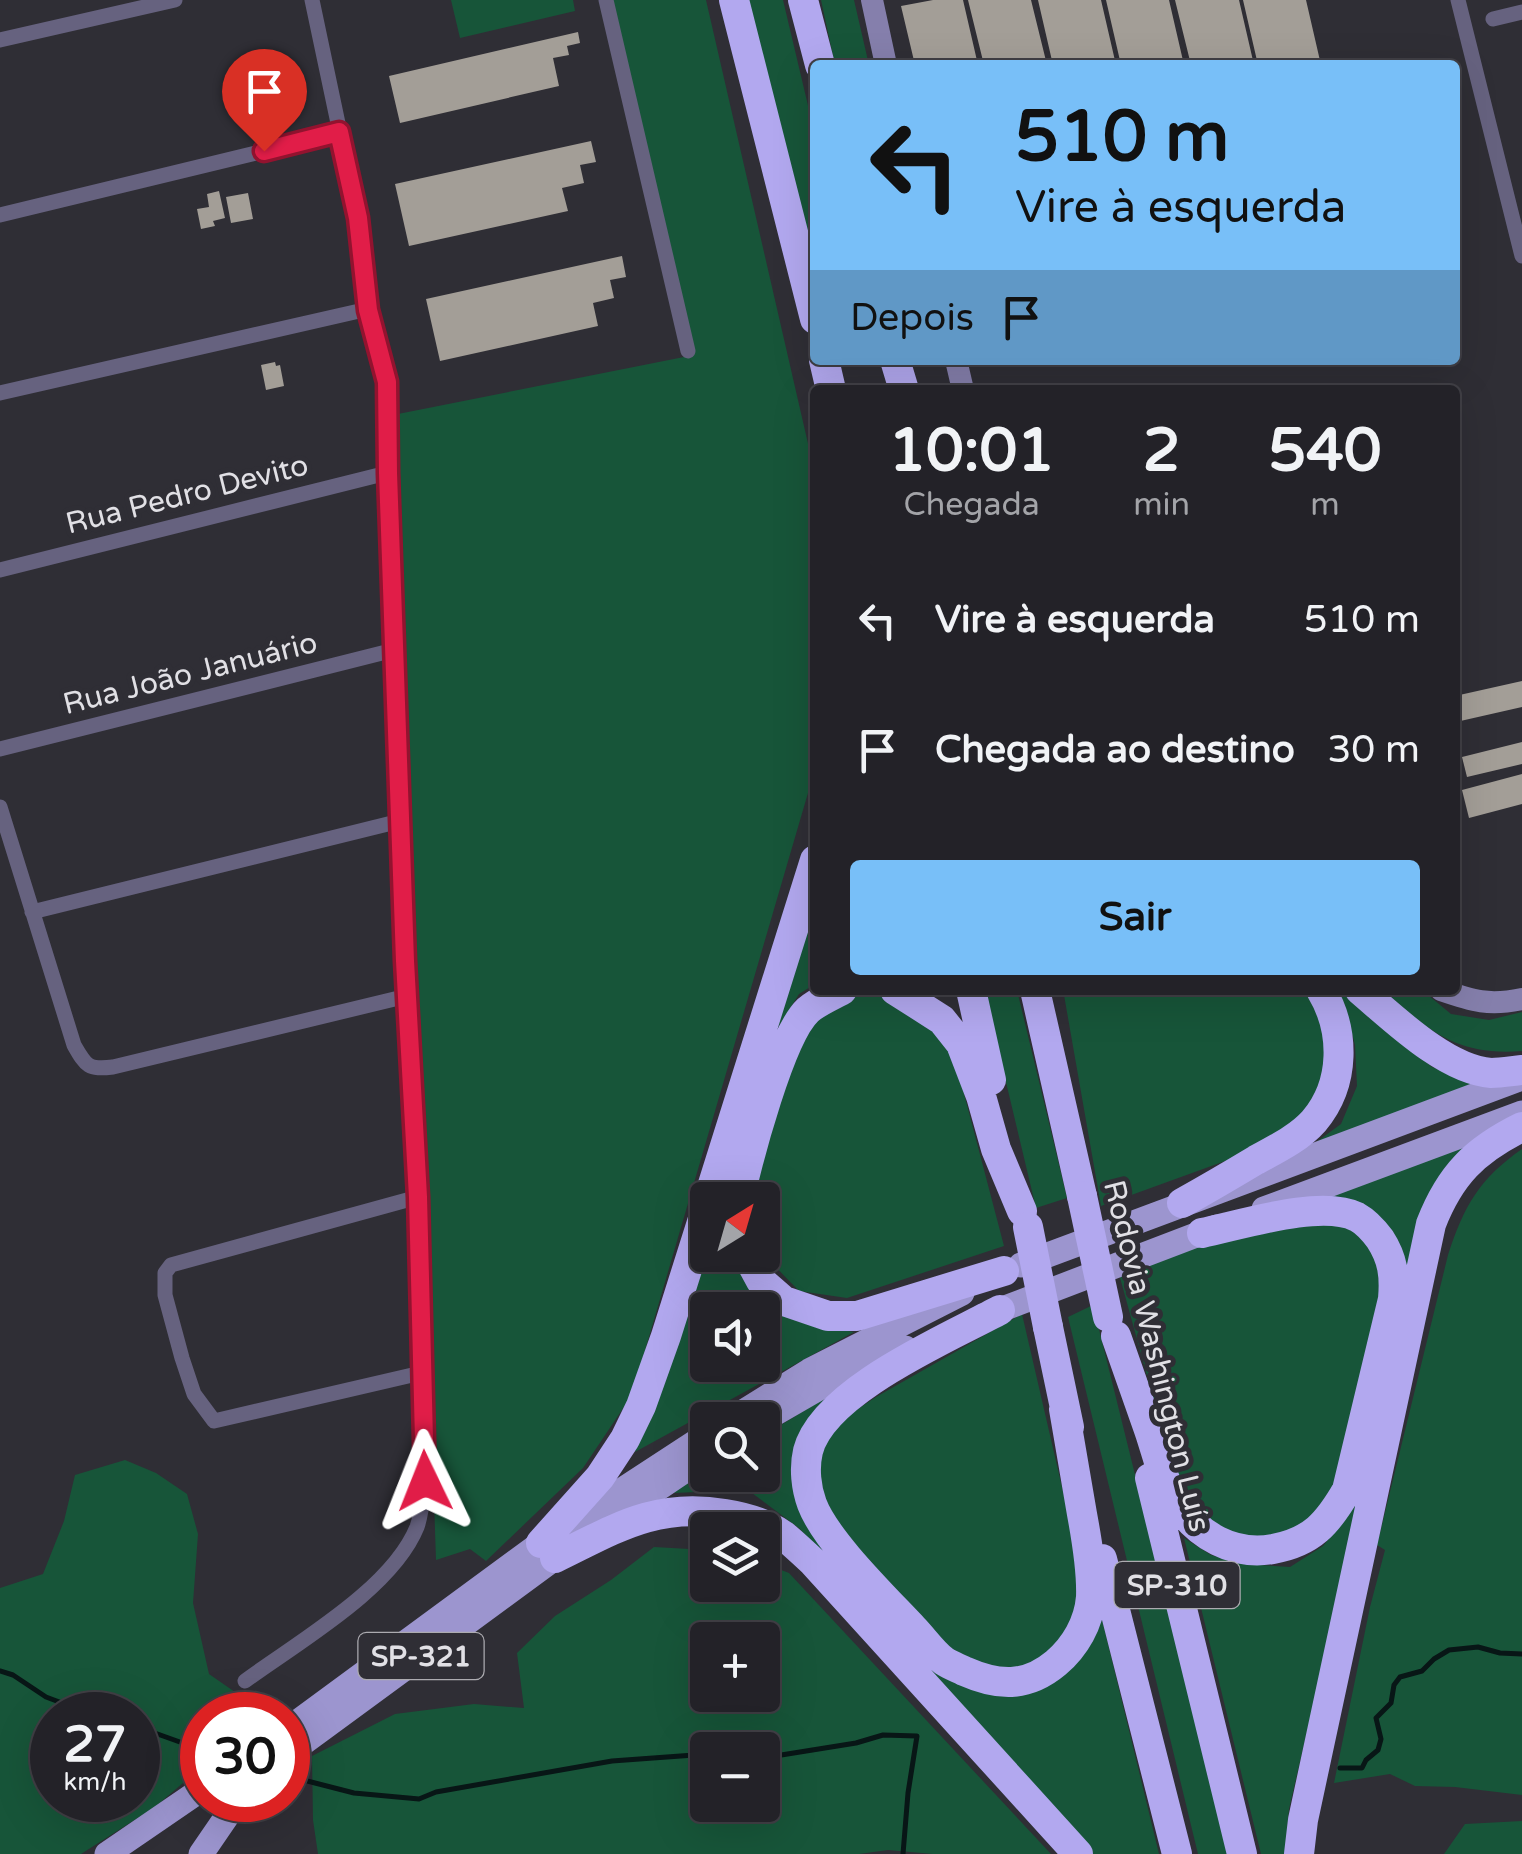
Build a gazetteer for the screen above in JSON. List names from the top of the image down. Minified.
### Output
{"streets":{"highway":["Rodovia Washington Luís","SP-310"],"main road":["SP-321"],"street":["Rua Pedro Devito","Rua João Januário"]},"north":"top right","page":{"turn":["510 m","Vire à esquerda"],"then":"Depois","eta":["10:01","Chegada","2","min","540","m"],"list":[{"name":"Vire à esquerda","value":"510 m"},{"name":"Chegada ao destino","value":"30 m"}],"buttons":"Sair","map_buttons":["+","−"],"speed":"27 km/h","limit":"30"}}
